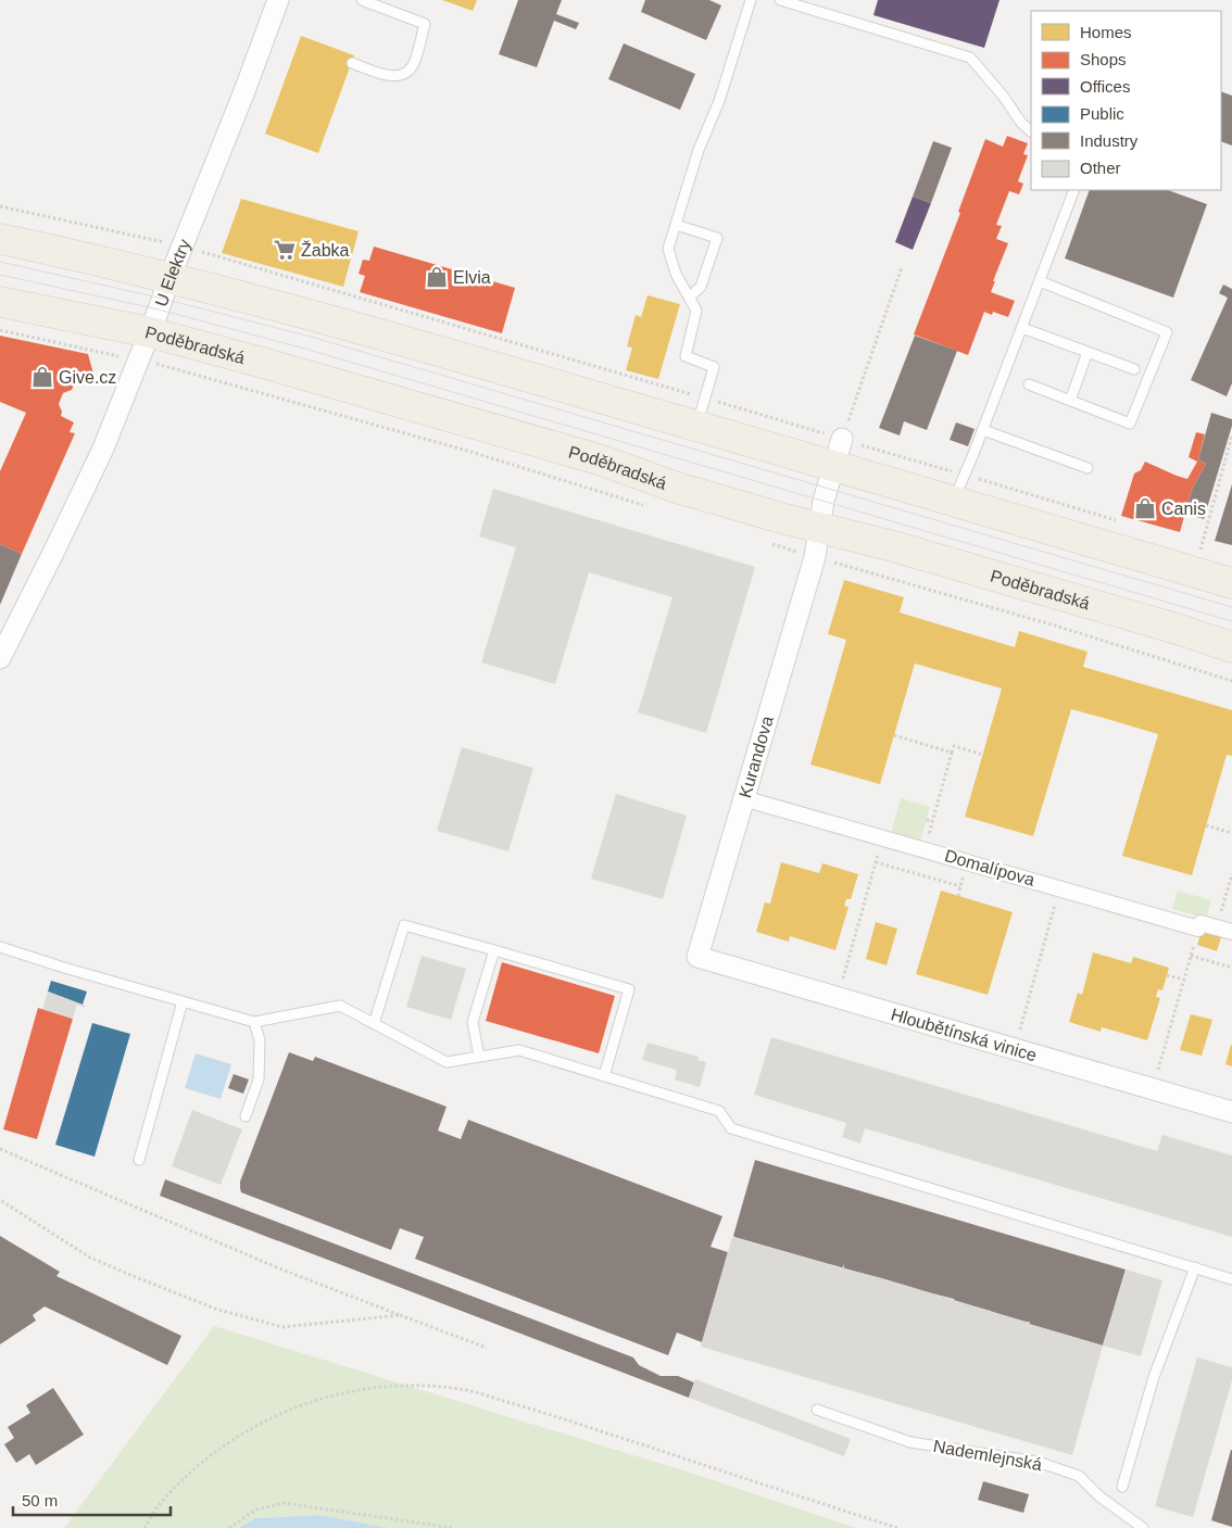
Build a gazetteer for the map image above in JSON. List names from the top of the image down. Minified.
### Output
{"streets":{"main road":["Poděbradská"],"street":["U Elektry","Kurandova","Domalípova","Hloubětínská vinice"],"lane":["Nademlejnská"]},"crossings":[["U Elektry","Poděbradská"],["Poděbradská","Kurandova"],["Kurandova","Domalípova"],["Kurandova","Hloubětínská vinice"]],"places":{"supermarket":["Žabka"],"shop":["Elvia","Give.cz","Canis"]},"legend":["Homes","Shops","Offices","Public","Industry","Other"],"scale_bar":"50 m"}
